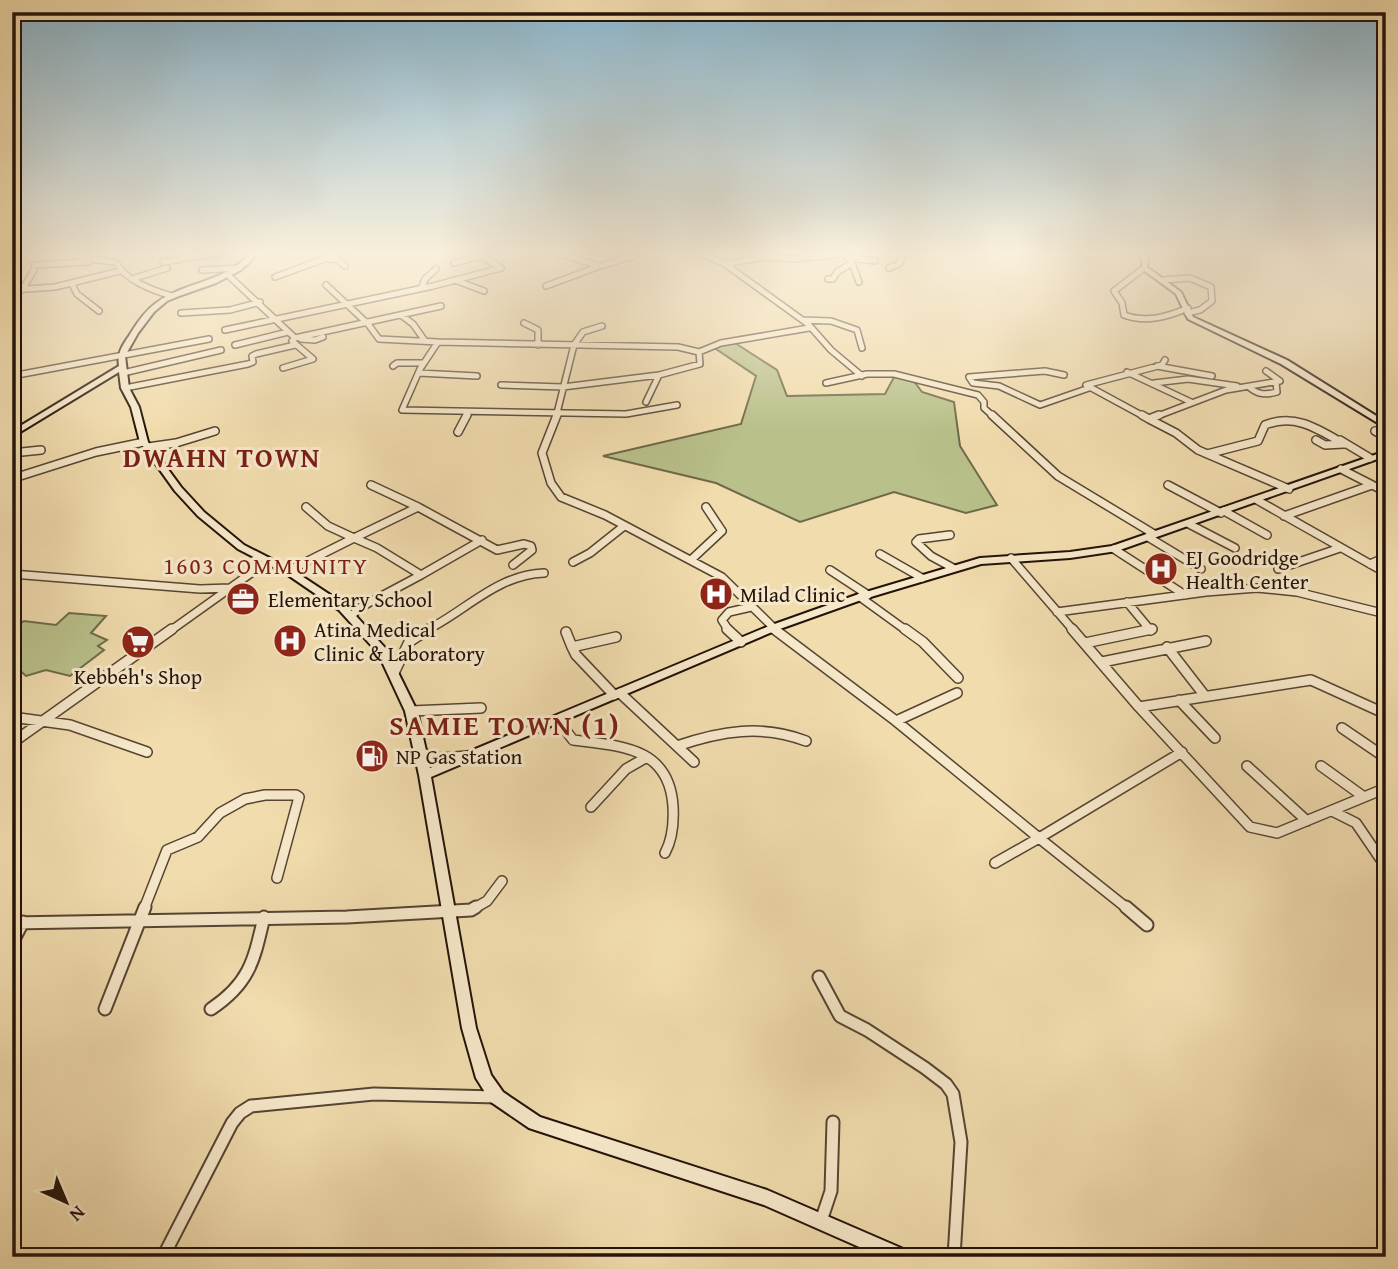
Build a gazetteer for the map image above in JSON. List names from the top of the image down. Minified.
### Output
{"districts":["DWAHN TOWN","1603 COMMUNITY","SAMIE TOWN (1)"],"places":{"hospital":["EJ Goodridge Health Center","Milad Clinic","Atina Medical Clinic & Laboratory"],"office":["Elementary School"],"supermarket":["Kebbeh's Shop"],"fuel station":["NP Gas station"]},"north":"bottom right"}
